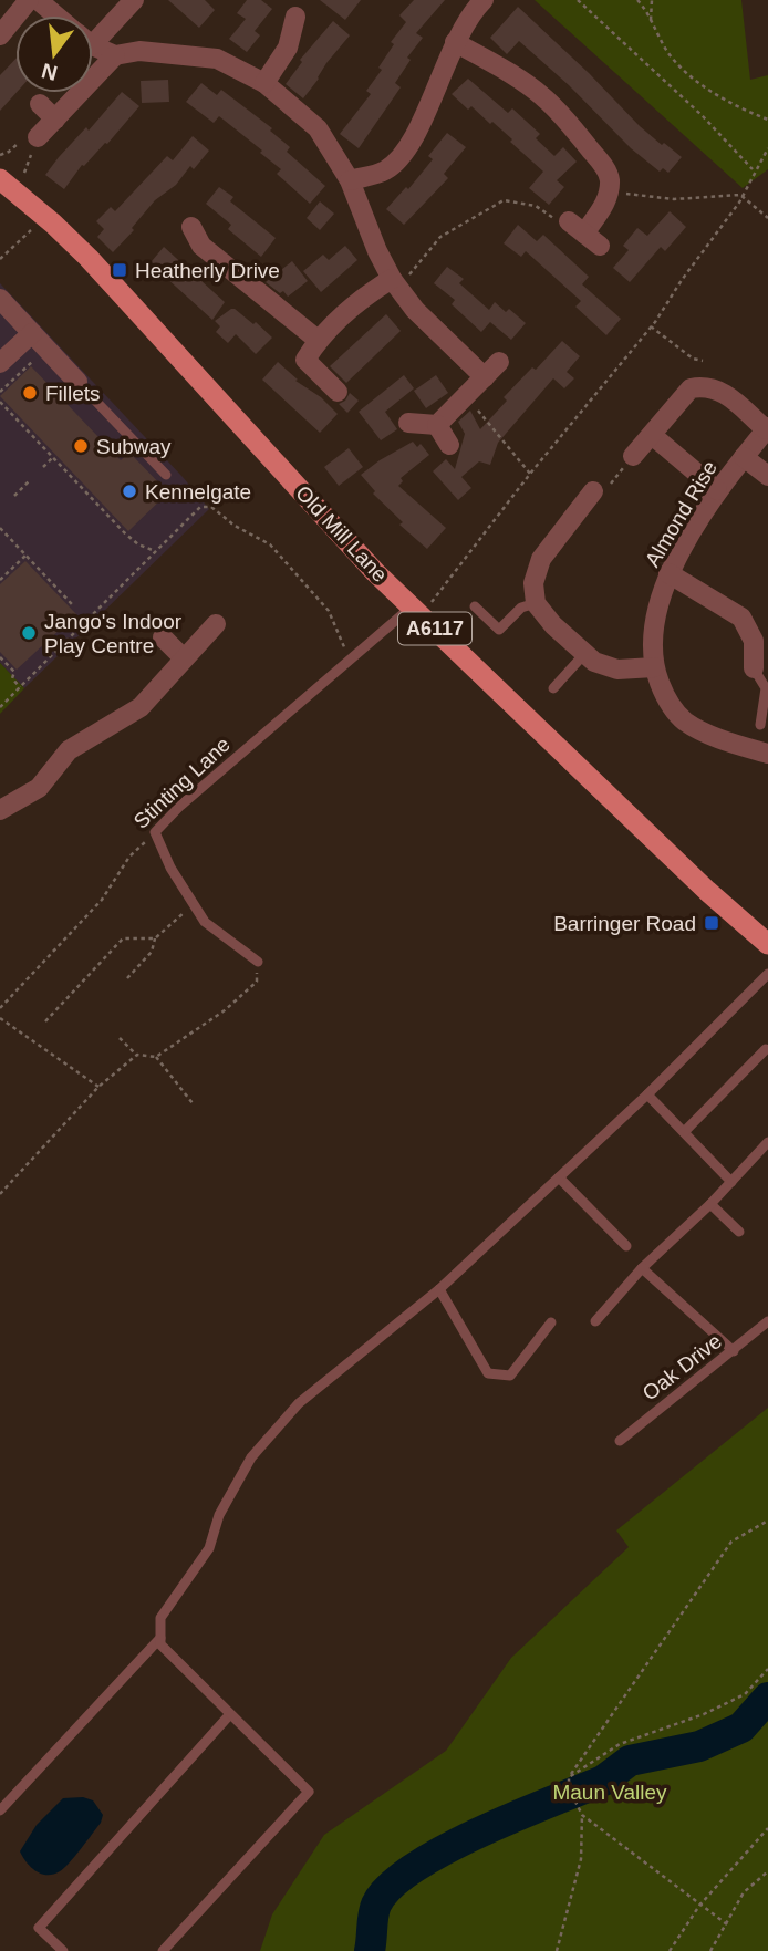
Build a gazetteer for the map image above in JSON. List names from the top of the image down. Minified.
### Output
{"streets":{"main road":["Old Mill Lane","A6117"],"street":["Almond Rise"],"lane":["Stinting Lane","Oak Drive"]},"crossings":[["Old Mill Lane","Stinting Lane"]],"parks":["Maun Valley"],"places":{"transit":["Heatherly Drive","Barringer Road"],"other":["Fillets","Subway","Kennelgate","Jango's Indoor Play Centre"]},"north":"bottom"}
